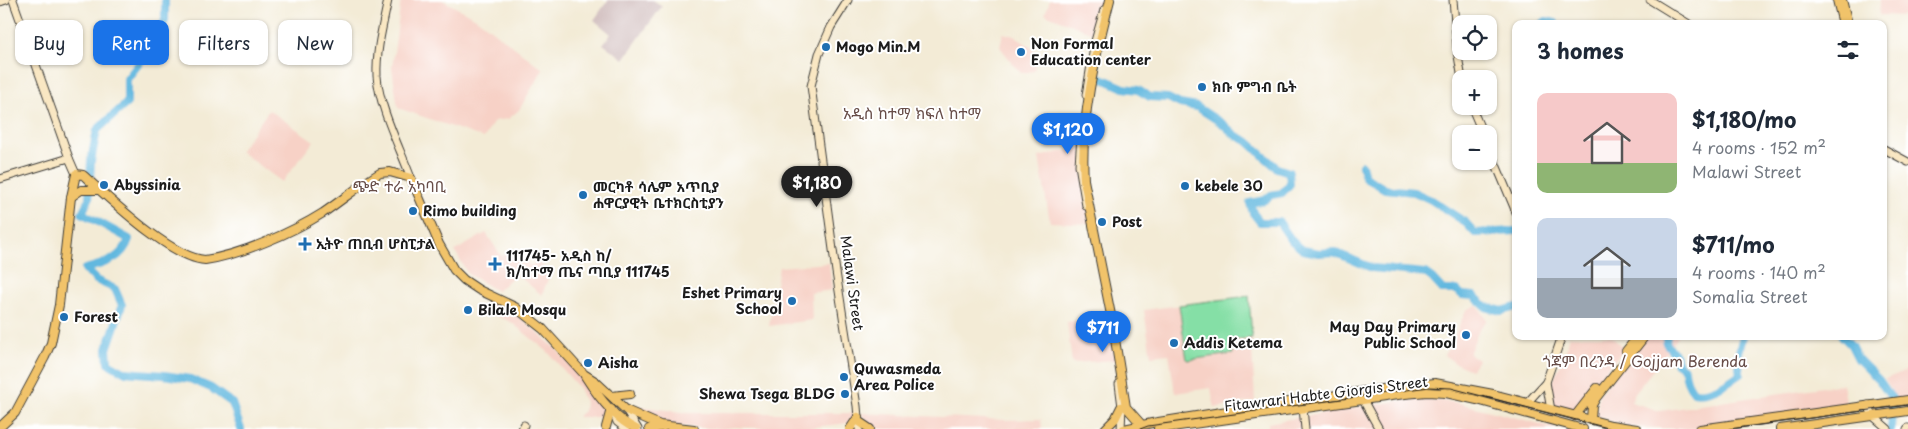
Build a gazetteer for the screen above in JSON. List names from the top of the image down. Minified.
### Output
{"streets":{"main road":["Malawi Street","Fitawrari Habte Giorgis Street"]},"districts":["አዲስ ከተማ ክፍለ ከተማ","ጭድ ተራ አካባቢ","ጎጃም በረንዳ / Gojjam Berenda"],"places":{"other":["Mogo Min.M","Non Formal Education center","ክቡ ምግብ ቤት","Abyssinia","kebele 30","መርካቶ ሳሌም አጥቢያ ሐዋርያዊት ቤተክርስቲያን","Rimo building","Post","Eshet Primary School","Bilale Mosqu","Forest","May Day Primary Public School","Addis Ketema","Aisha","Quwasmeda Area Police","Shewa Tsega BLDG"],"health":["ኢትዮ ጠቢብ ሆስፒታል","111745- አዲስ ከ/ ክ/ከተማ ጤና ጣቢያ 111745"]},"page":{"map_buttons":["+","−"],"chip":["Buy","Rent","Filters","New"],"heading":"3 homes","list":[{"name":"$1,180/mo","note":"4 rooms · 152 m² · Malawi Street"},{"name":"$711/mo","note":"4 rooms · 140 m² · Somalia Street"}],"price":["$1,120","$1,180","$711"]}}
